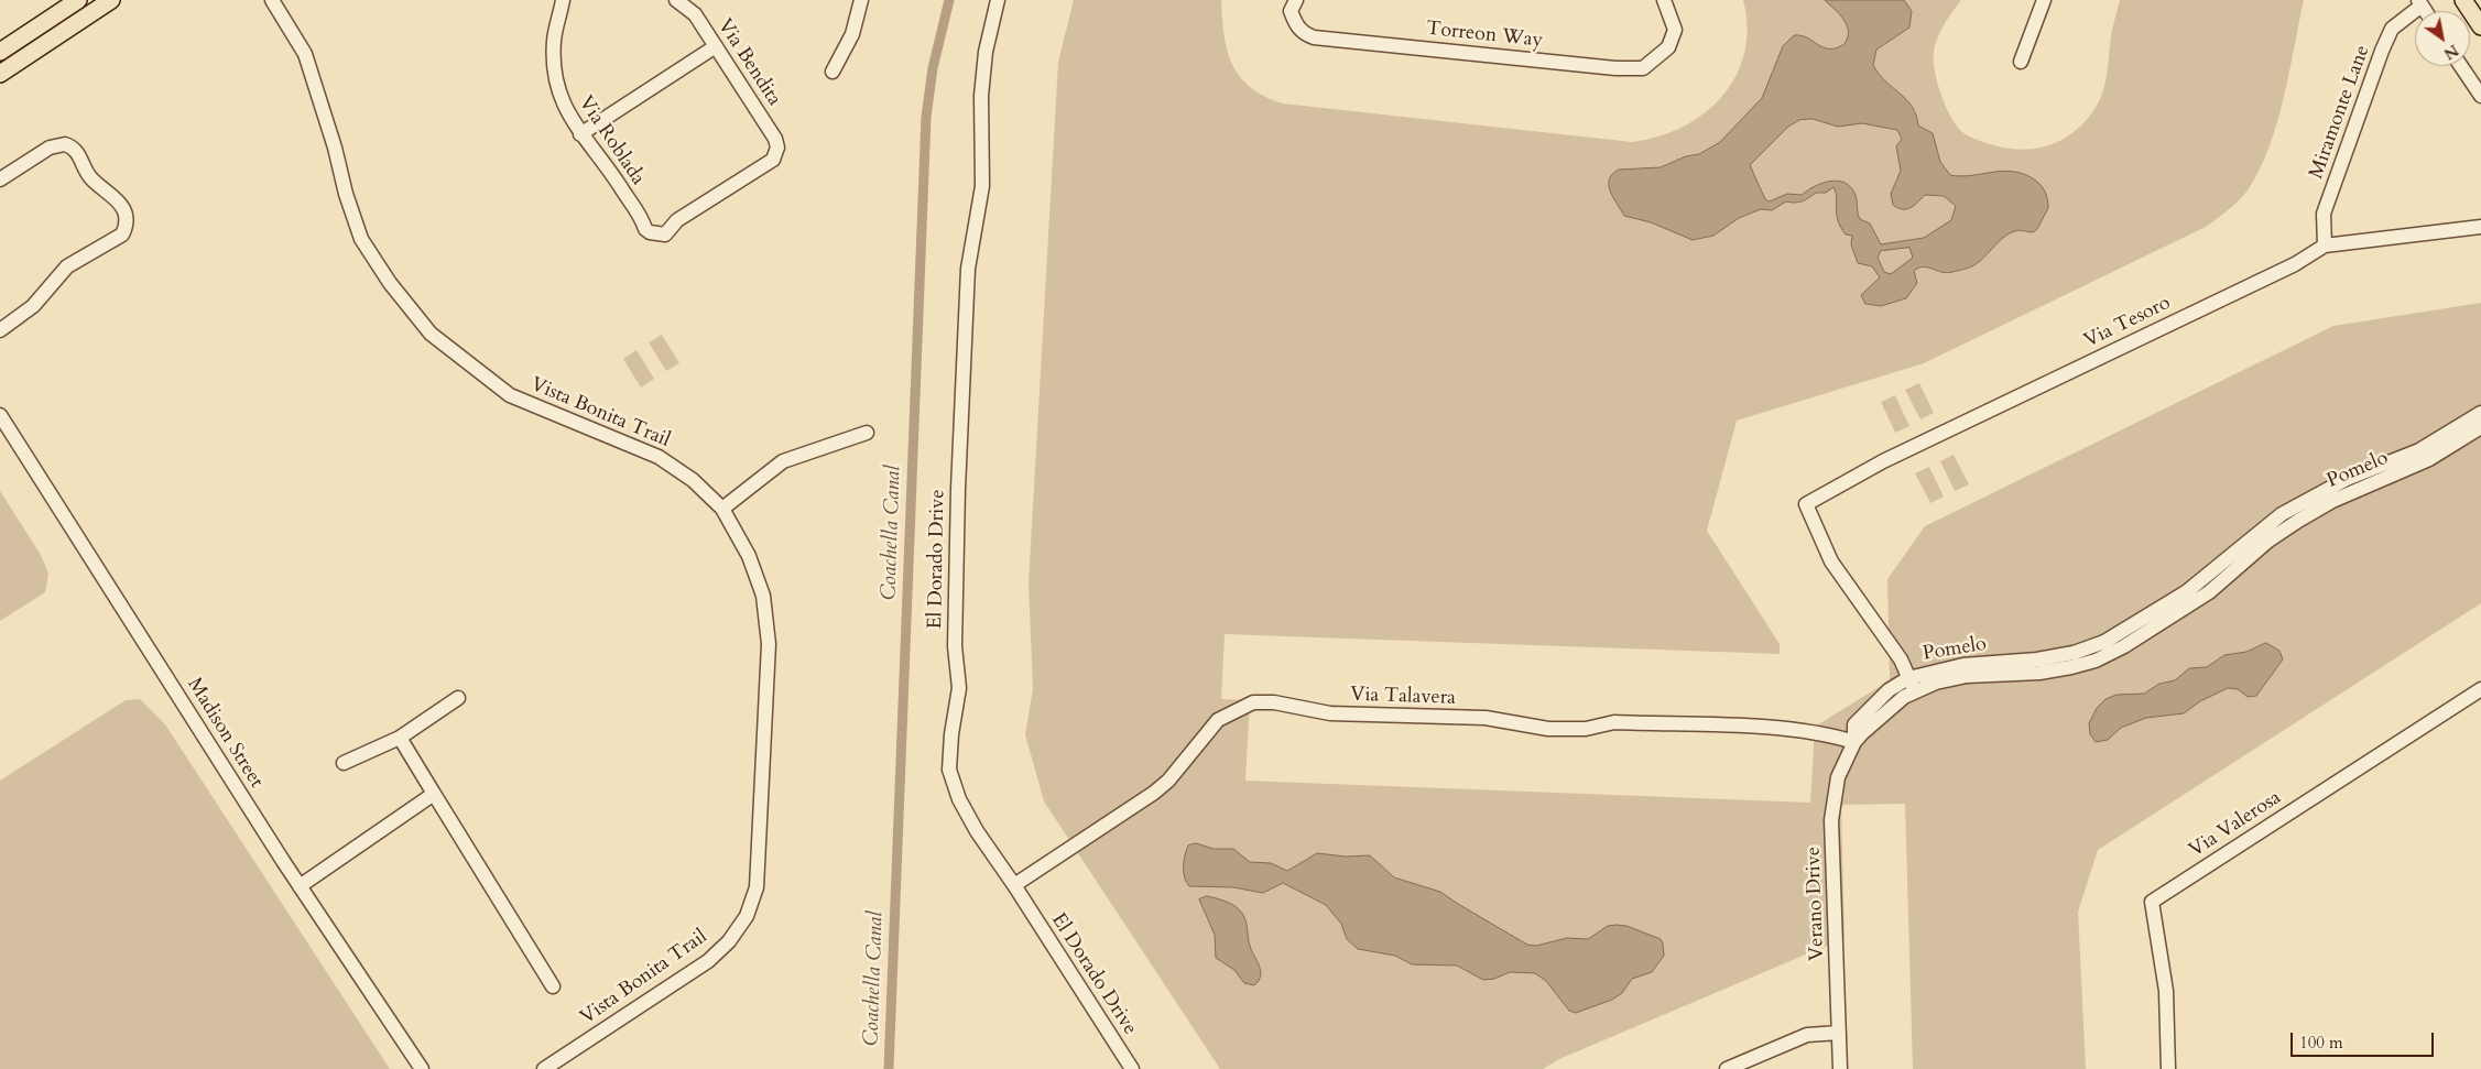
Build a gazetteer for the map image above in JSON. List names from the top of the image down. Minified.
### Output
{"streets":{"street":["Torreon Way","Via Bendita","Miramonte Lane","Via Roblada","Via Tesoro","Vista Bonita Trail","Pomelo","El Dorado Drive","Via Talavera","Madison Street","Via Valerosa","Verano Drive"]},"crossings":[["Via Bendita","Via Roblada"],["Miramonte Lane","Via Tesoro"],["Via Tesoro","Pomelo"],["Pomelo","Via Talavera"],["Pomelo","Verano Drive"],["El Dorado Drive","Via Talavera"],["Via Talavera","Verano Drive"]],"water":["Coachella Canal"],"scale_bar":"100 m","north":"bottom right"}
